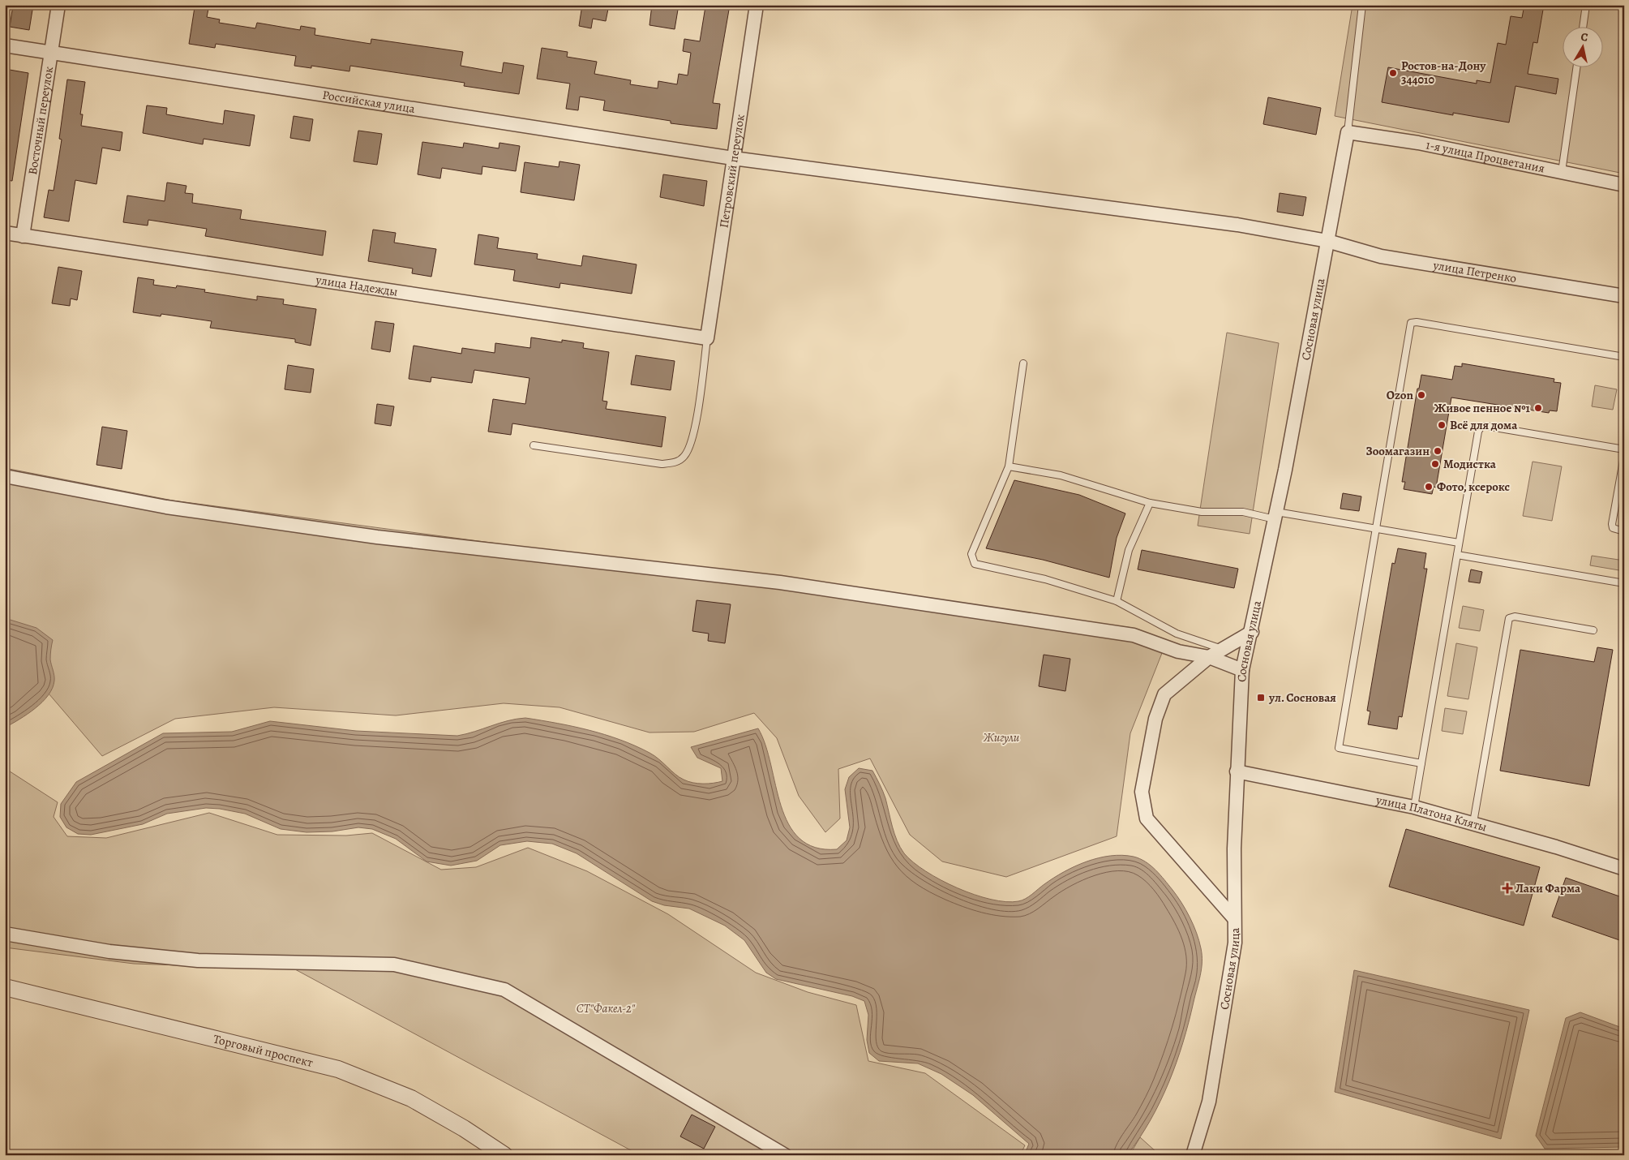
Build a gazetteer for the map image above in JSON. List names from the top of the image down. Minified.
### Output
{"streets":{"street":["Российская улица","Восточный переулок","1-я улица Процветания","Петровский переулок","улица Петренко","улица Надежды","Сосновая улица","улица Платона Кляты","Торговый проспект"]},"crossings":[["Российская улица","Восточный переулок"],["Российская улица","Петровский переулок"],["Российская улица","улица Петренко"],["Российская улица","Сосновая улица"],["Восточный переулок","улица Надежды"],["1-я улица Процветания","Сосновая улица"],["Петровский переулок","улица Надежды"],["улица Петренко","Сосновая улица"],["Сосновая улица","улица Платона Кляты"]],"parks":["Жигули","СТ\"Факел-2\""],"places":{"other":["Ростов-на-Дону 344010","Ozon","Живое пенное №1","Всё для дома","Зоомагазин","Модистка","Фото, ксерокс"],"transit":["ул. Сосновая"],"health":["Лаки Фарма"]},"north":"top"}
